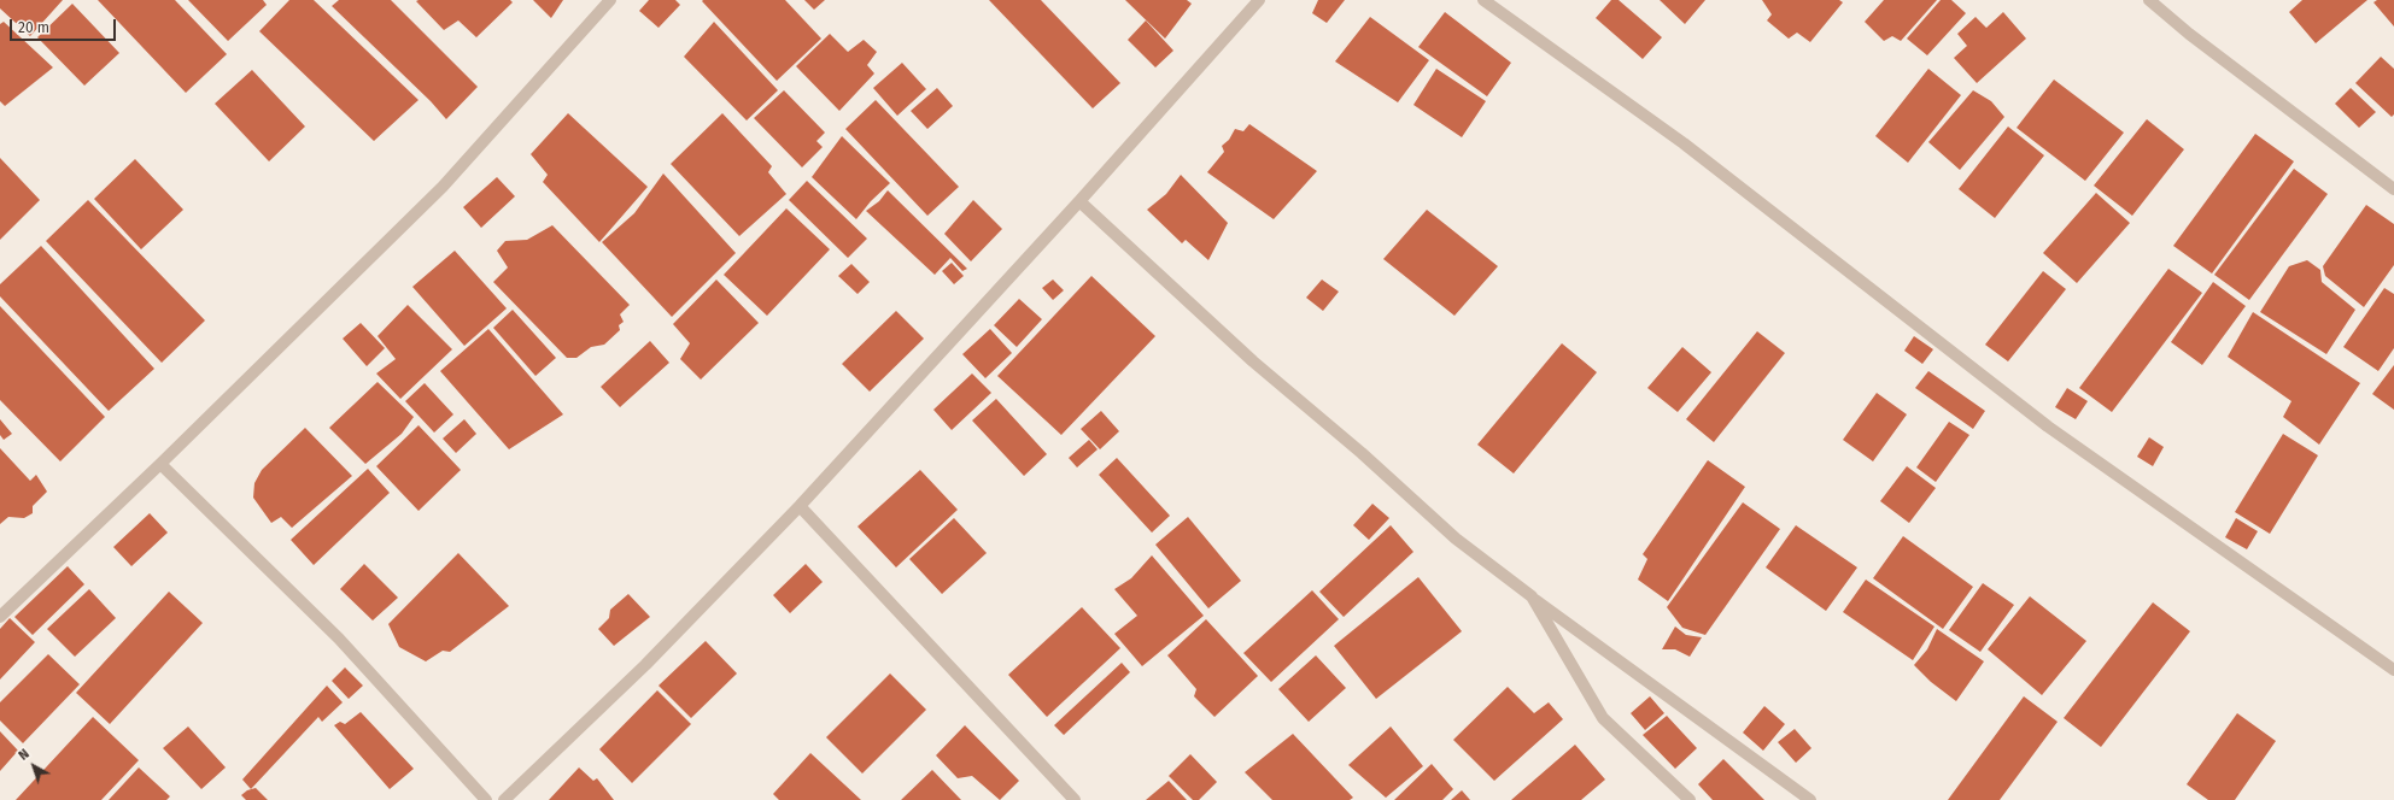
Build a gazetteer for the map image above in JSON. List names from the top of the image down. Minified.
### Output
{"scale_bar":"20 m","north":"top left"}
